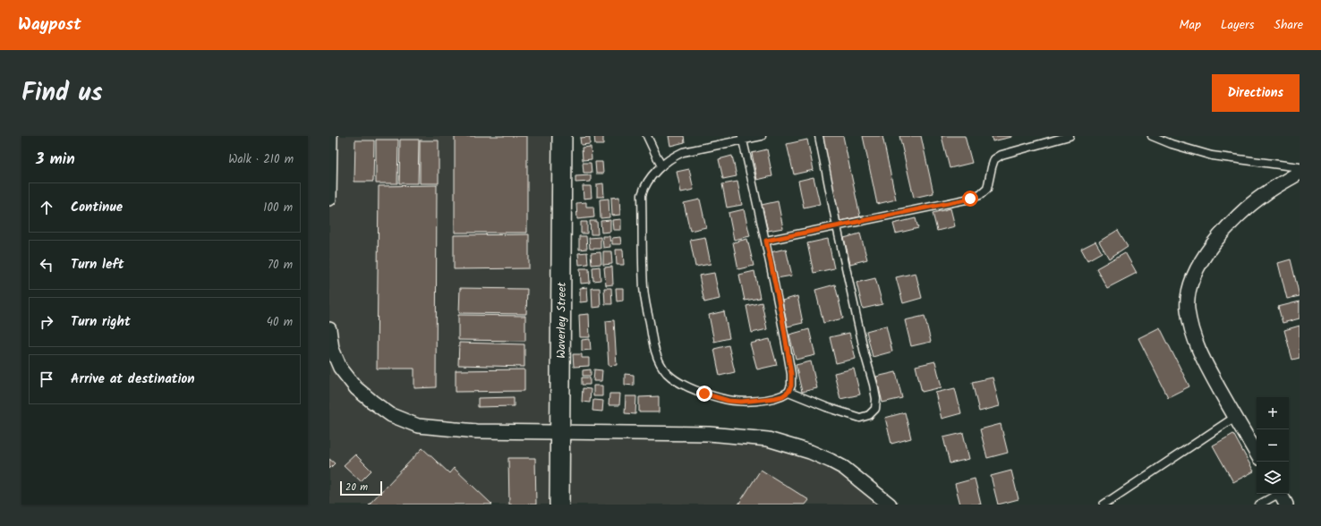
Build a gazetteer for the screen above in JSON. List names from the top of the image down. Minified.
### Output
{"streets":{"street":["Waverley Street"]},"scale_bar":"20 m","page":{"header":"Waypost","nav":["Map","Layers","Share"],"title":"Find us","buttons":"Directions","heading":["3 min","Walk · 210 m"],"list":[["Continue","100 m"],["Turn left","70 m"],["Turn right","40 m"],"Arrive at destination"],"map_buttons":["+","−"],"scale":"20 m"}}
